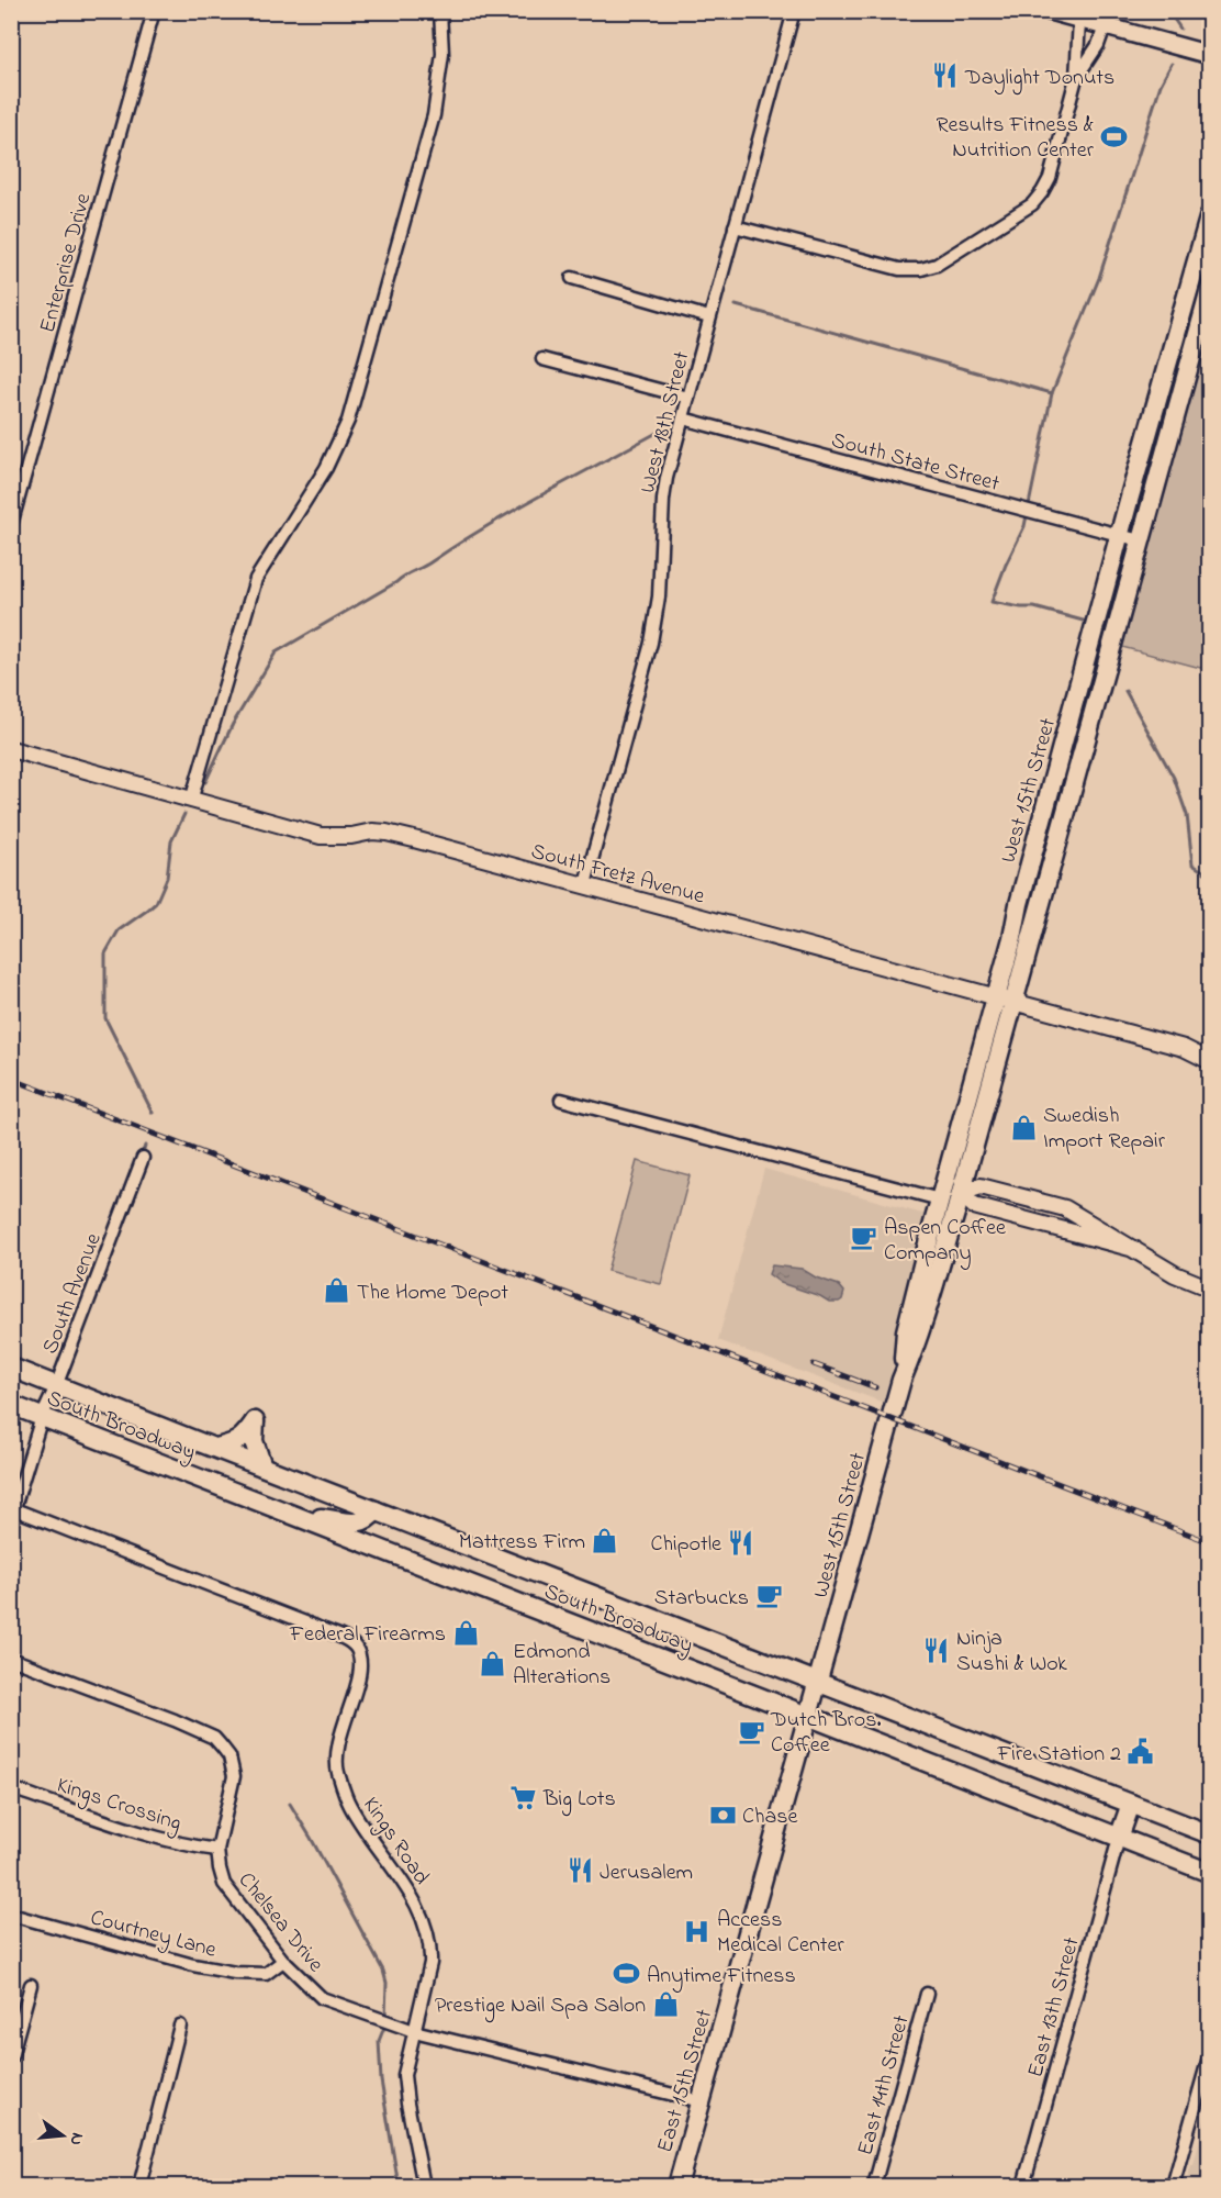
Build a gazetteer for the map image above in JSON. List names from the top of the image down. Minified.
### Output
{"streets":{"main road":["West 15th Street","South Broadway","East 15th Street"],"street":["Enterprise Drive","West 18th Street","South State Street","South Fretz Avenue","South Avenue","Kings Crossing","Kings Road","Chelsea Drive","Courtney Lane","East 13th Street","East 14th Street"]},"crossings":[["West 18th Street","South State Street"],["West 18th Street","South Fretz Avenue"],["South State Street","West 15th Street"],["West 15th Street","South Fretz Avenue"],["West 15th Street","South Broadway"],["West 15th Street","East 15th Street"],["South Avenue","South Broadway"],["South Avenue","Kings Road"],["South Broadway","East 13th Street"],["South Broadway","East 15th Street"],["Kings Crossing","Chelsea Drive"],["Kings Road","Chelsea Drive"],["Chelsea Drive","Courtney Lane"],["Chelsea Drive","East 15th Street"]],"places":{"restaurant":["Daylight Donuts","Chipotle","Ninja Sushi & Wok","Jerusalem"],"sports":["Results Fitness & Nutrition Center","Anytime Fitness"],"shop":["Swedish Import Repair","The Home Depot","Mattress Firm","Federal Firearms","Edmond Alterations","Prestige Nail Spa Salon"],"cafe":["Aspen Coffee Company","Starbucks","Dutch Bros. Coffee"],"public building":["Fire Station 2"],"supermarket":["Big Lots"],"bank":["Chase"],"hospital":["Access Medical Center"]},"north":"right"}
